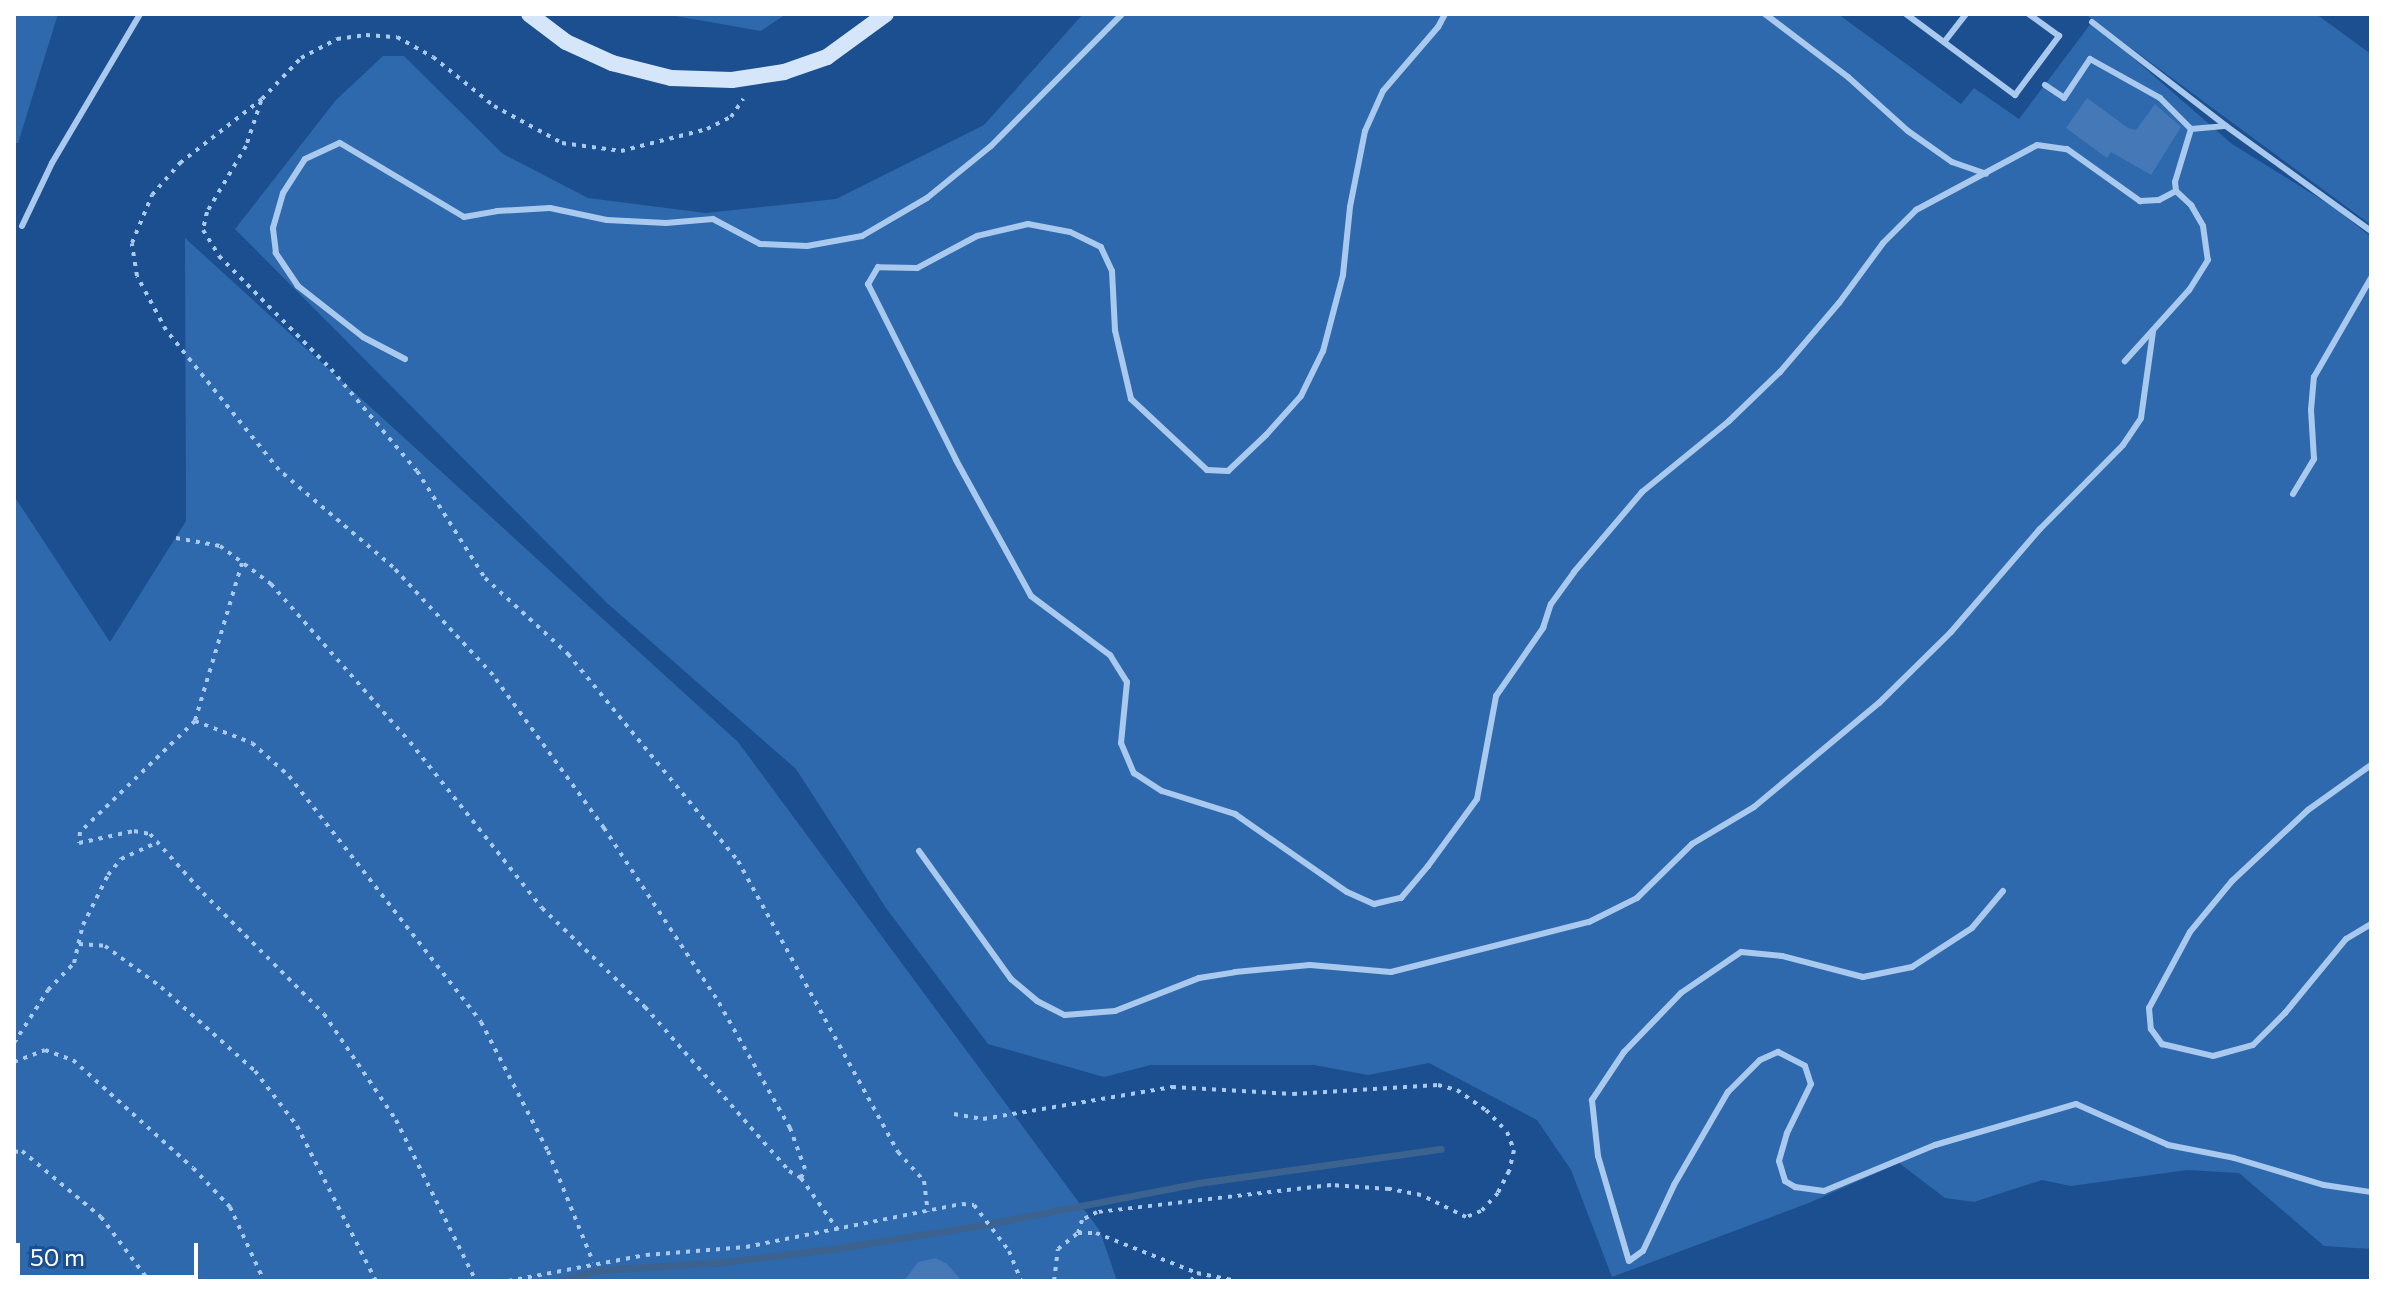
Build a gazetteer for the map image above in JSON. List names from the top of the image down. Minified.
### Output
{"scale_bar":"50 m"}
